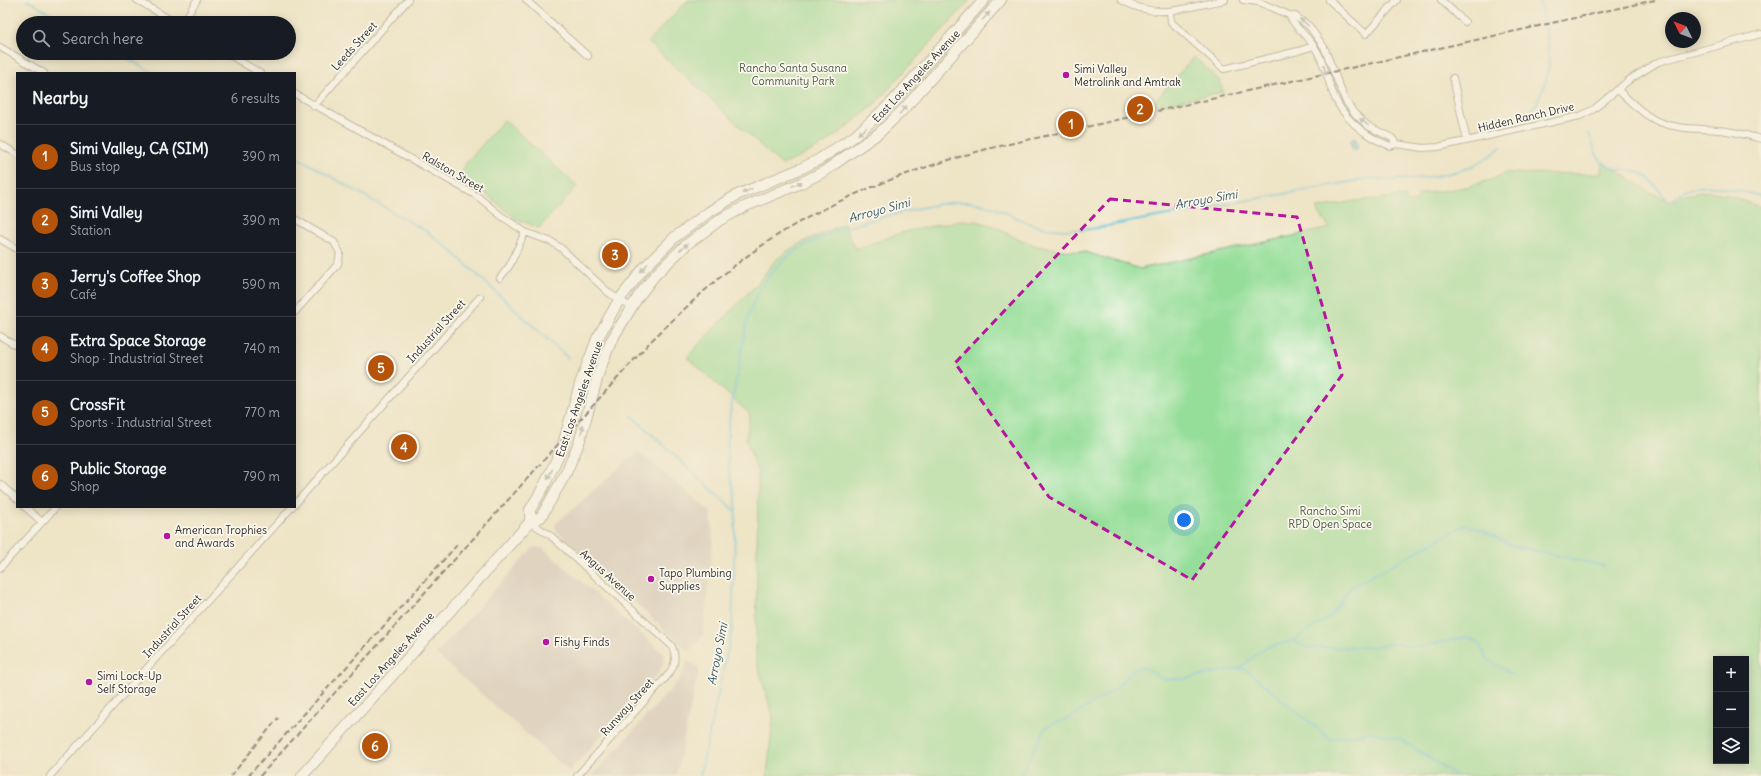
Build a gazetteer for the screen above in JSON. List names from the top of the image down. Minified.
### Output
{"streets":{"main road":["East Los Angeles Avenue"],"street":["Leeds Street","Hidden Ranch Drive","Ralston Street","Industrial Street","Angus Avenue","Runway Street"]},"crossings":[["Leeds Street","Ralston Street"],["East Los Angeles Avenue","Ralston Street"],["East Los Angeles Avenue","Angus Avenue"],["Angus Avenue","Runway Street"]],"water":["Arroyo Simi"],"parks":["Rancho Santa Susana Community Park","Rancho Simi RPD Open Space"],"places":["Simi Valley Metrolink and Amtrak","American Trophies and Awards","Tapo Plumbing Supplies","Fishy Finds","Simi Lock-Up Self Storage"],"north":"top left","page":{"search":"Search here","heading":["Nearby","6 results"],"pins":["2","1","3","5","4","6"],"list":[{"mark":"1","name":"Simi Valley, CA (SIM)","note":"Bus stop","value":"390 m"},{"mark":"2","name":"Simi Valley","note":"Station","value":"390 m"},{"mark":"3","name":"Jerry's Coffee Shop","note":"Café","value":"590 m"},{"mark":"4","name":"Extra Space Storage","note":"Shop · Industrial Street","value":"740 m"},{"mark":"5","name":"CrossFit","note":"Sports · Industrial Street","value":"770 m"},{"mark":"6","name":"Public Storage","note":"Shop","value":"790 m"}],"map_buttons":["+","−"]}}
